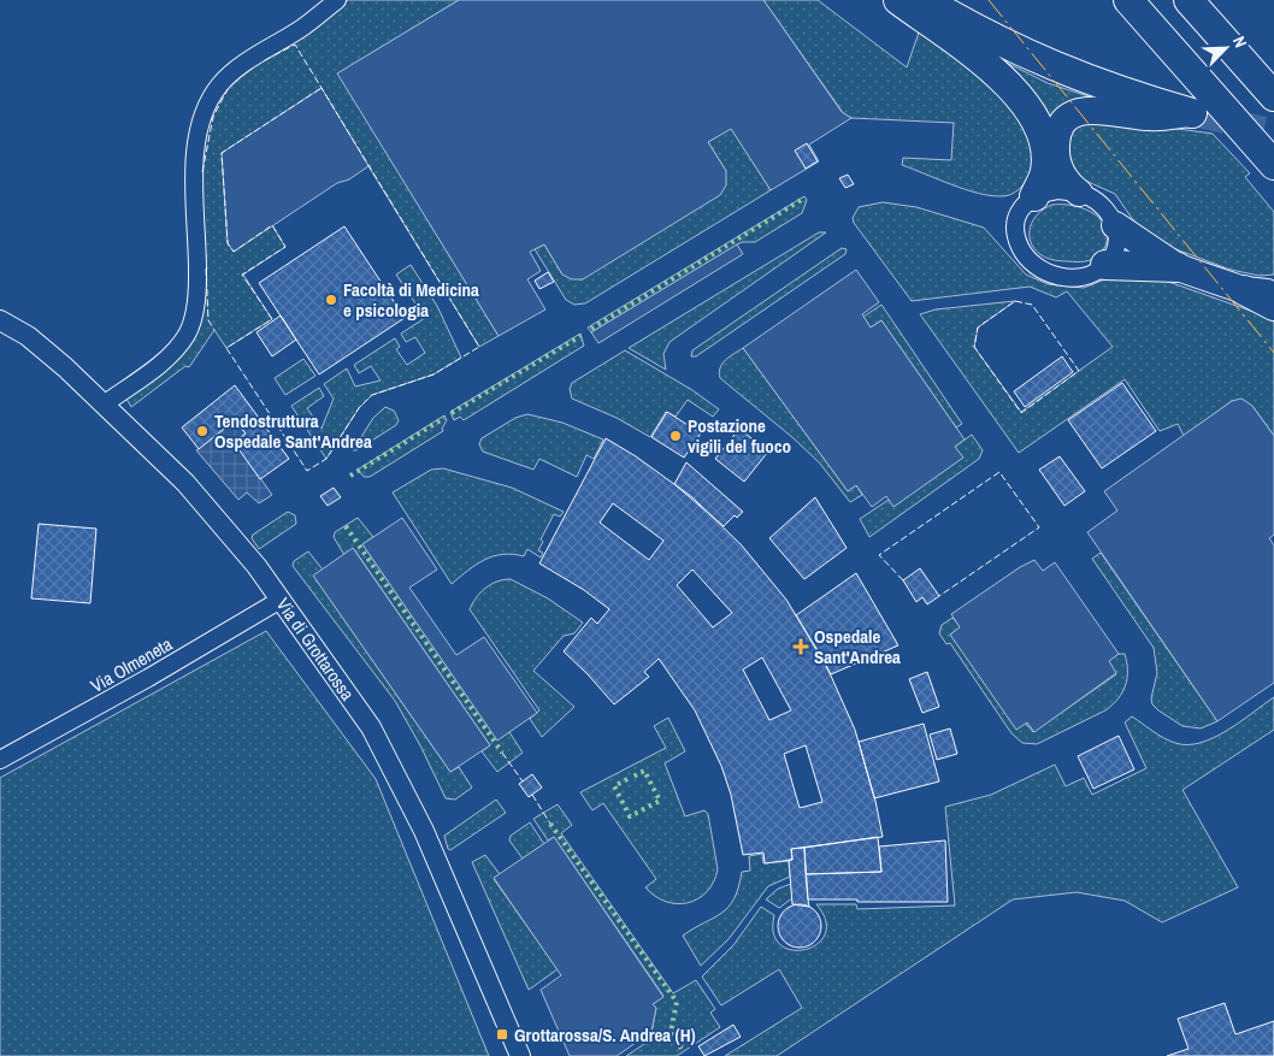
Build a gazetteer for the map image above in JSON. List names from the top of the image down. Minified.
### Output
{"streets":{"street":["Via di Grottarossa","Via Olmeneta"]},"crossings":[["Via di Grottarossa","Via Olmeneta"]],"places":{"other":["Facoltà di Medicina e psicologia","Tendostruttura Ospedale Sant'Andrea","Postazione vigili del fuoco"],"health":["Ospedale Sant'Andrea"],"transit":["Grottarossa/S. Andrea (H)"]},"north":"top right"}
